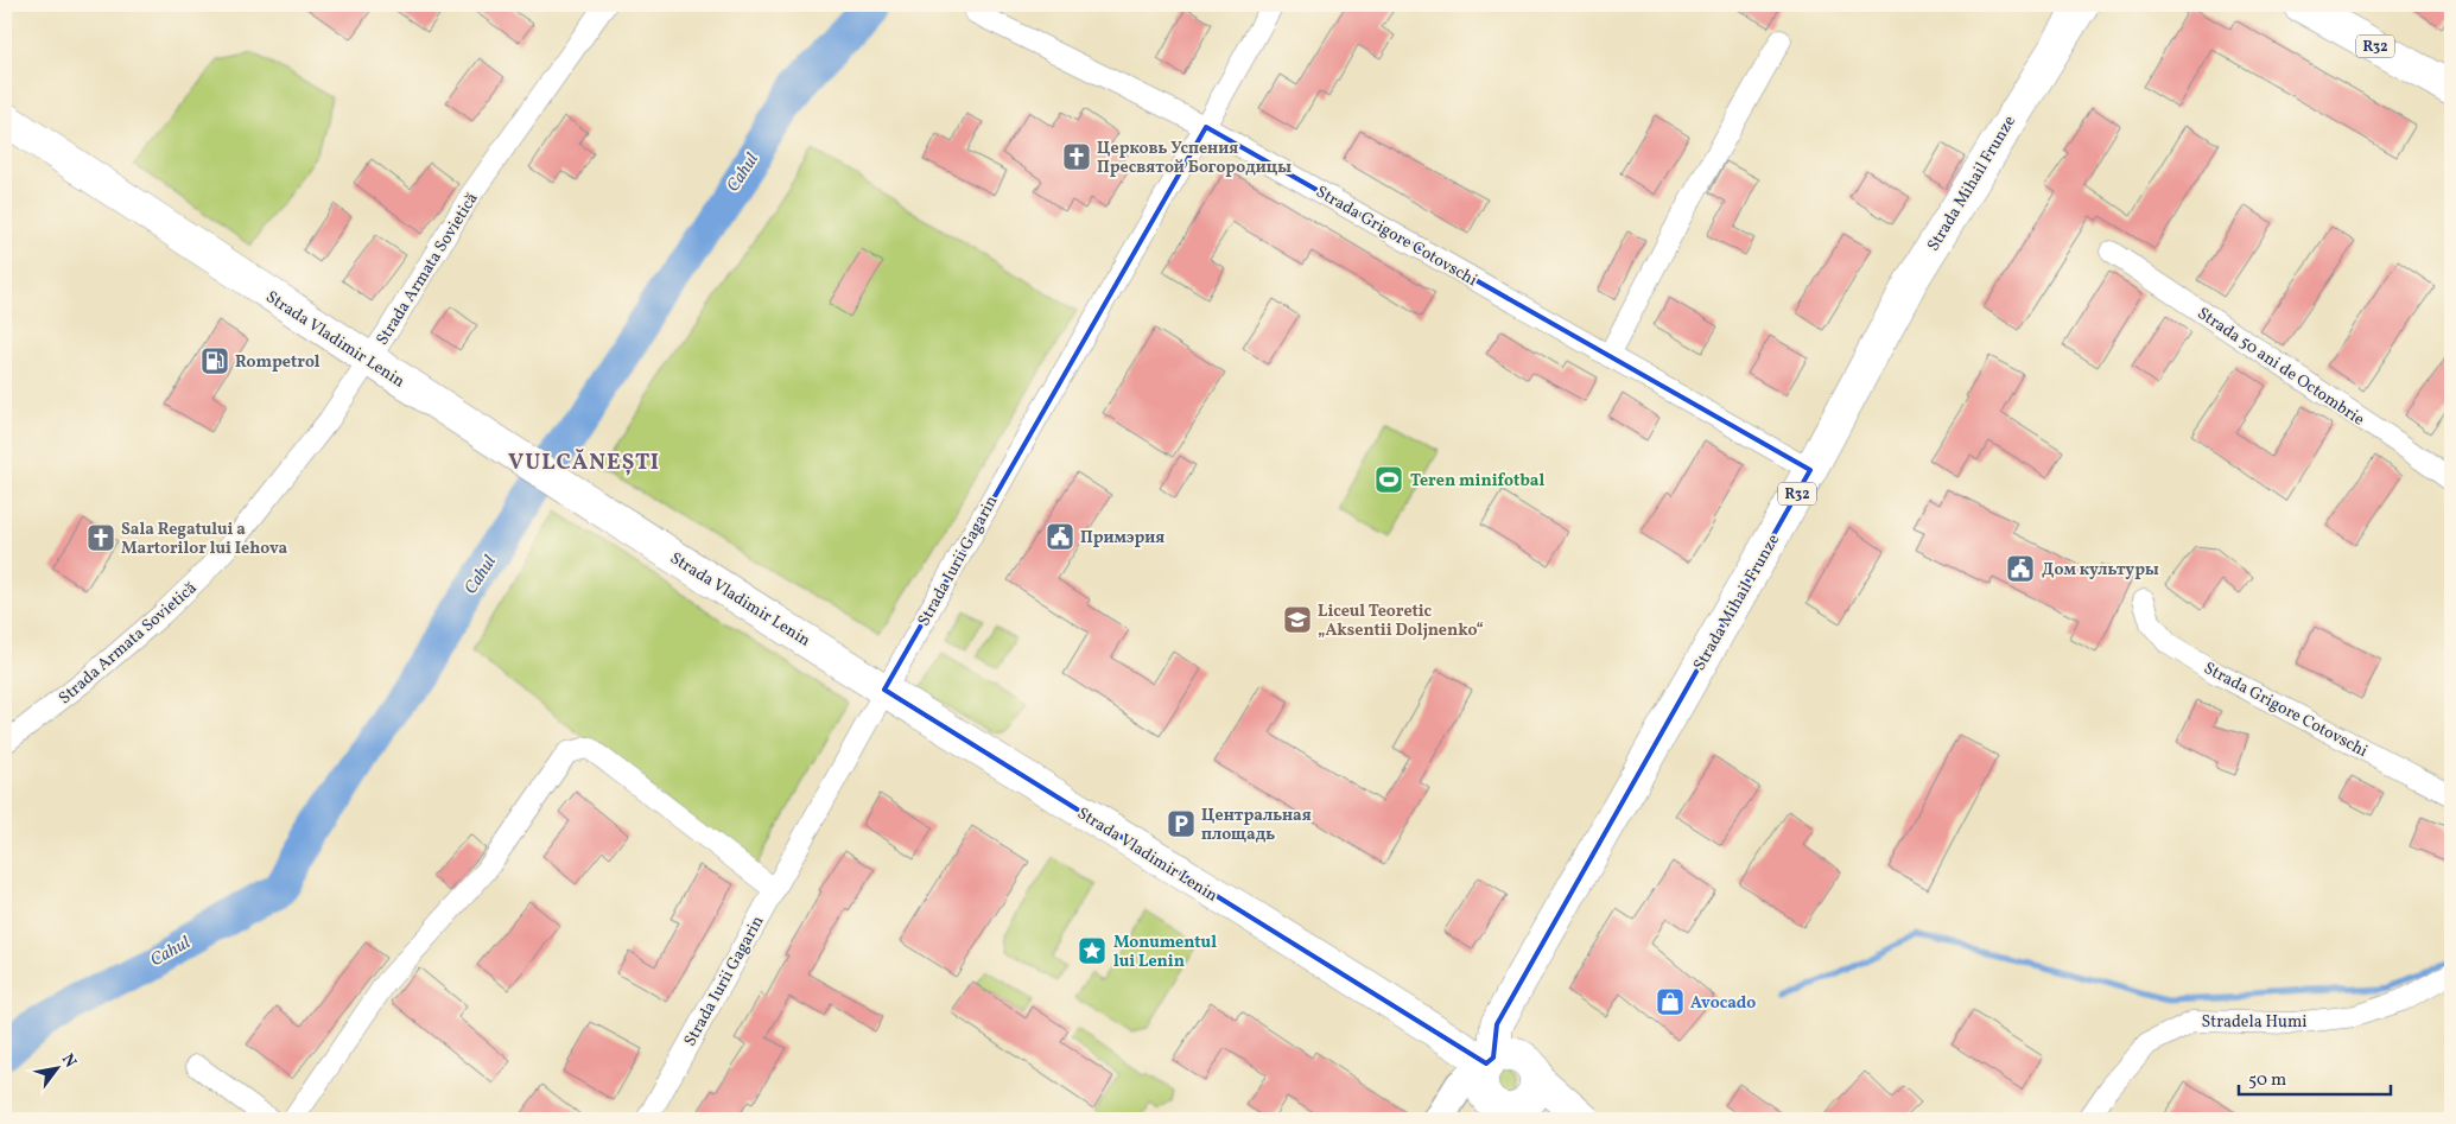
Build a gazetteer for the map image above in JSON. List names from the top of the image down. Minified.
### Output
{"streets":{"main road":["R32","Strada Mihail Frunze","Strada Vladimir Lenin"],"street":["Strada Grigore Cotovschi","Strada Armata Sovietică","Strada 50 ani de Octombrie","Strada Iurii Gagarin","Stradela Humi"]},"crossings":[["Strada Mihail Frunze","Strada Grigore Cotovschi"],["Strada Mihail Frunze","Strada Vladimir Lenin"],["Strada Grigore Cotovschi","Strada Iurii Gagarin"],["Strada Armata Sovietică","Strada Vladimir Lenin"],["Strada Vladimir Lenin","Strada Iurii Gagarin"]],"districts":["VULCĂNEȘTI"],"water":["Cahul"],"places":{"church":["Церковь Успения Пресвятой Богородицы","Sala Regatului a Martorilor lui Iehova"],"fuel station":["Rompetrol"],"sports":["Teren minifotbal"],"public building":["Примэрия","Дом культуры"],"school or university":["Liceul Teoretic „Aksentii Doljnenko“"],"parking":["Центральная площадь"],"place":["Monumentul lui Lenin"],"shop":["Avocado"]},"scale_bar":"50 m","north":"top right"}
